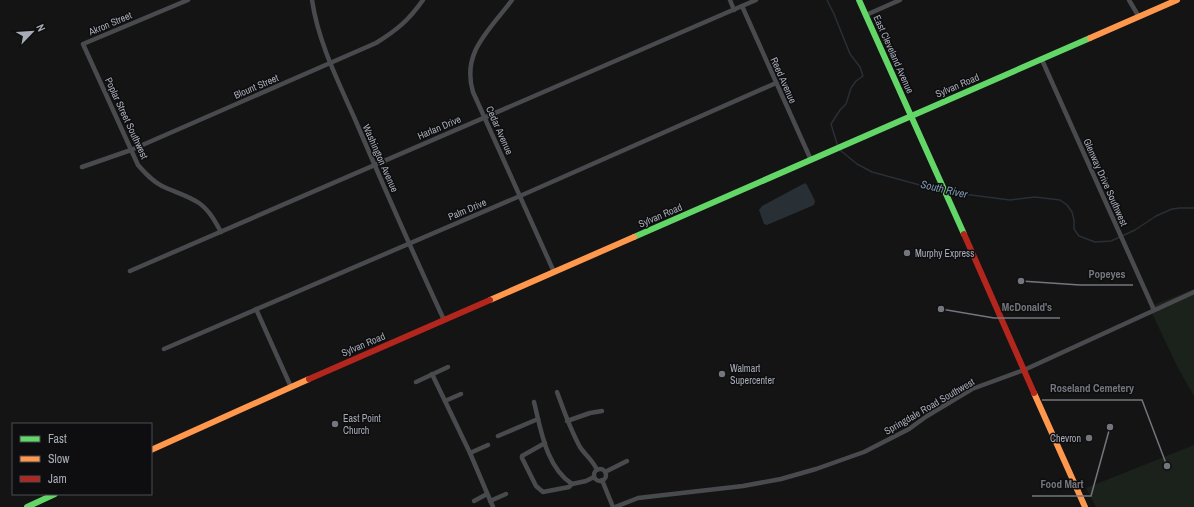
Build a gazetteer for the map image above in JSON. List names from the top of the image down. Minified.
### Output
{"streets":{"main road":["East Cleveland Avenue","Sylvan Road"],"street":["Akron Street","Reed Avenue","Blount Street","Poplar Street Southwest","Harlan Drive","Cedar Avenue","Washington Avenue","Glenway Drive Southwest","Palm Drive","Springdale Road Southwest"]},"crossings":[["Akron Street","Poplar Street Southwest"],["East Cleveland Avenue","Sylvan Road"],["East Cleveland Avenue","Springdale Road Southwest"],["Reed Avenue","Sylvan Road"],["Reed Avenue","Harlan Drive"],["Reed Avenue","Palm Drive"],["Sylvan Road","Cedar Avenue"],["Sylvan Road","Washington Avenue"],["Sylvan Road","Glenway Drive Southwest"],["Blount Street","Poplar Street Southwest"],["Blount Street","Washington Avenue"],["Poplar Street Southwest","Harlan Drive"],["Harlan Drive","Cedar Avenue"],["Harlan Drive","Washington Avenue"],["Cedar Avenue","Palm Drive"],["Washington Avenue","Palm Drive"],["Glenway Drive Southwest","Springdale Road Southwest"]],"water":["South River"],"places":["Murphy Express","Popeyes","McDonald's","Walmart Supercenter","East Point Church","Food Mart","Chevron","Roseland Cemetery"],"legend":["Fast","Slow","Jam"],"north":"top right"}
